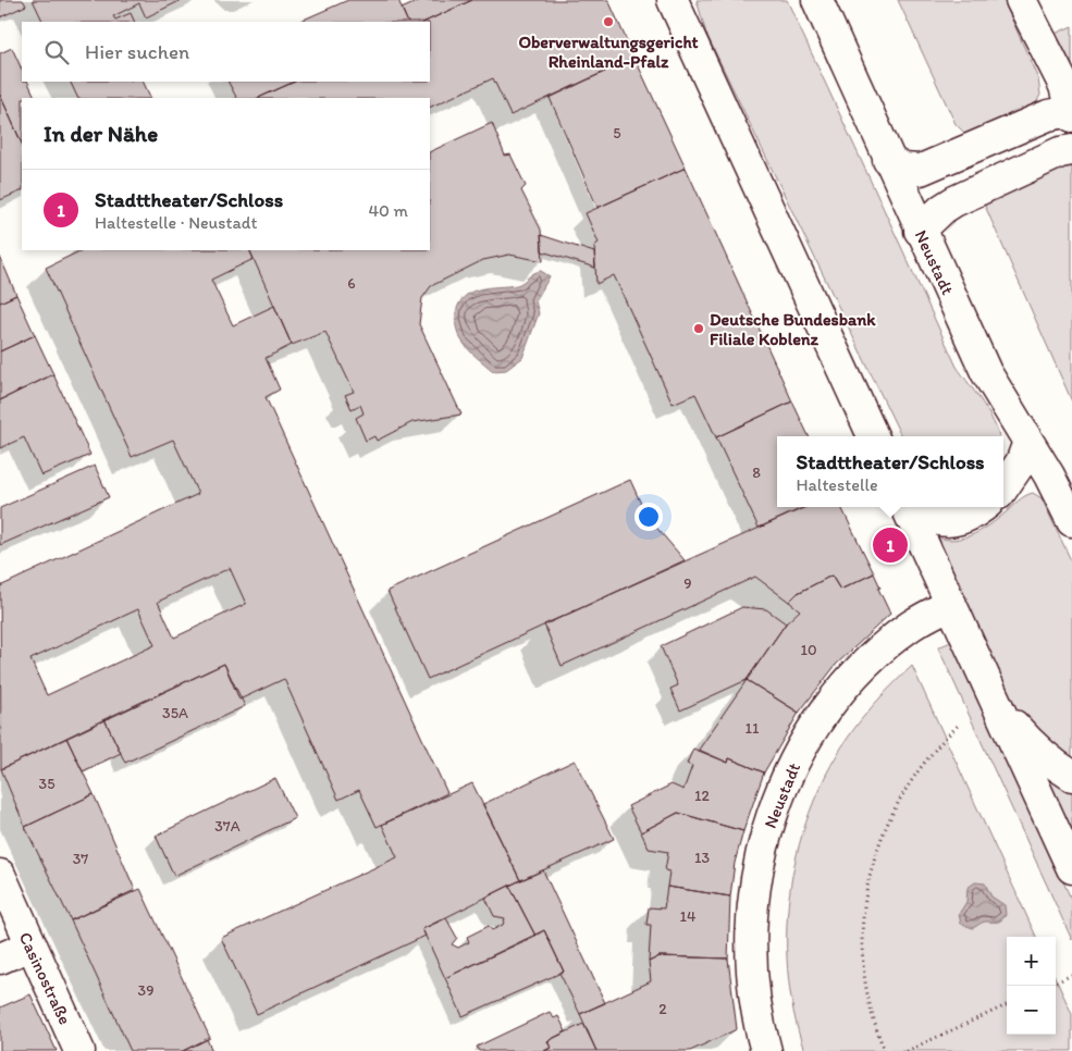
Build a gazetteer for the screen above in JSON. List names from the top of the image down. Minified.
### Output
{"streets":{"street":["Neustadt","Casinostraße"]},"places":["Oberverwaltungsgericht Rheinland-Pfalz","Deutsche Bundesbank Filiale Koblenz"],"house_numbers":["5","6","8","9","10","35A","11","35","12","37A","13","37","14","39","2"],"page":{"search":"Hier suchen","heading":"In der Nähe","list":[{"mark":"1","name":"Stadttheater/Schloss","note":"Haltestelle · Neustadt","value":"40 m"}],"popup":["Stadttheater/Schloss","Haltestelle"],"pins":"1","map_buttons":["+","−"]}}
